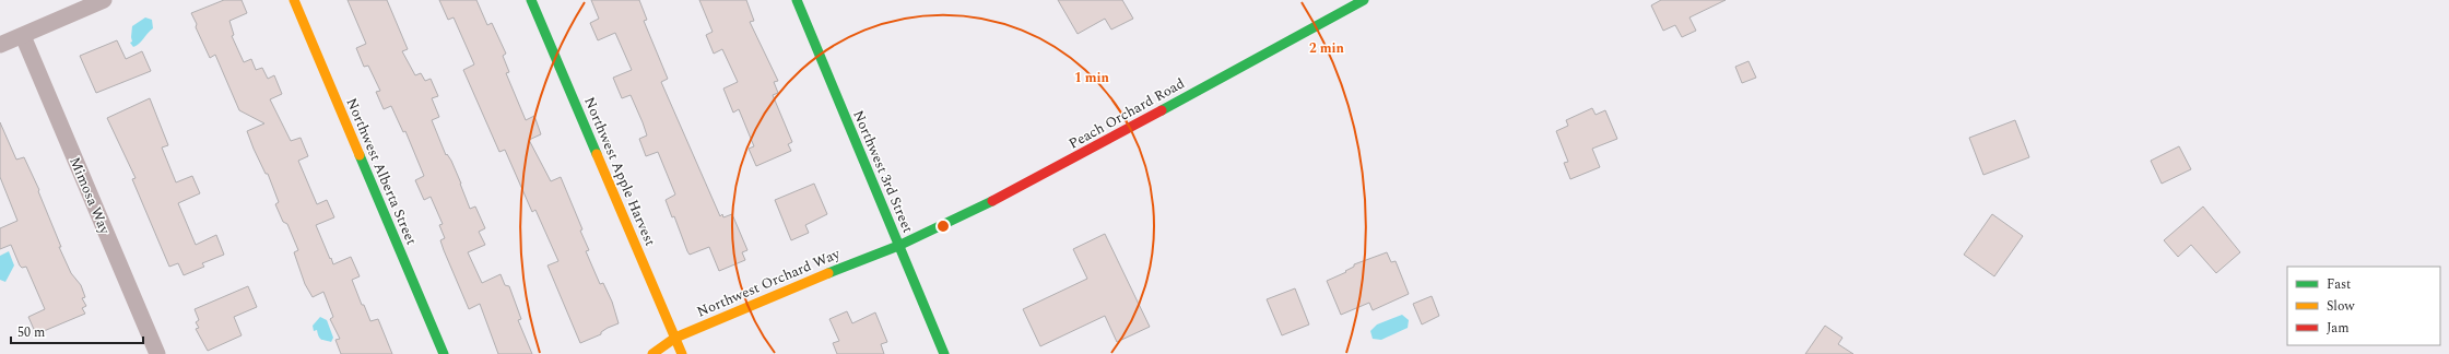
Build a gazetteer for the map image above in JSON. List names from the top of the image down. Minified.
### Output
{"streets":{"street":["Peach Orchard Road","Northwest Alberta Street","Northwest Apple Harvest","Northwest 3rd Street","Mimosa Way","Northwest Orchard Way"]},"crossings":[["Peach Orchard Road","Northwest 3rd Street"],["Peach Orchard Road","Northwest Orchard Way"],["Northwest Apple Harvest","Northwest Orchard Way"],["Northwest 3rd Street","Northwest Orchard Way"]],"legend":["Fast","Slow","Jam"],"scale_bar":"50 m","rings":["2 min","1 min"]}
